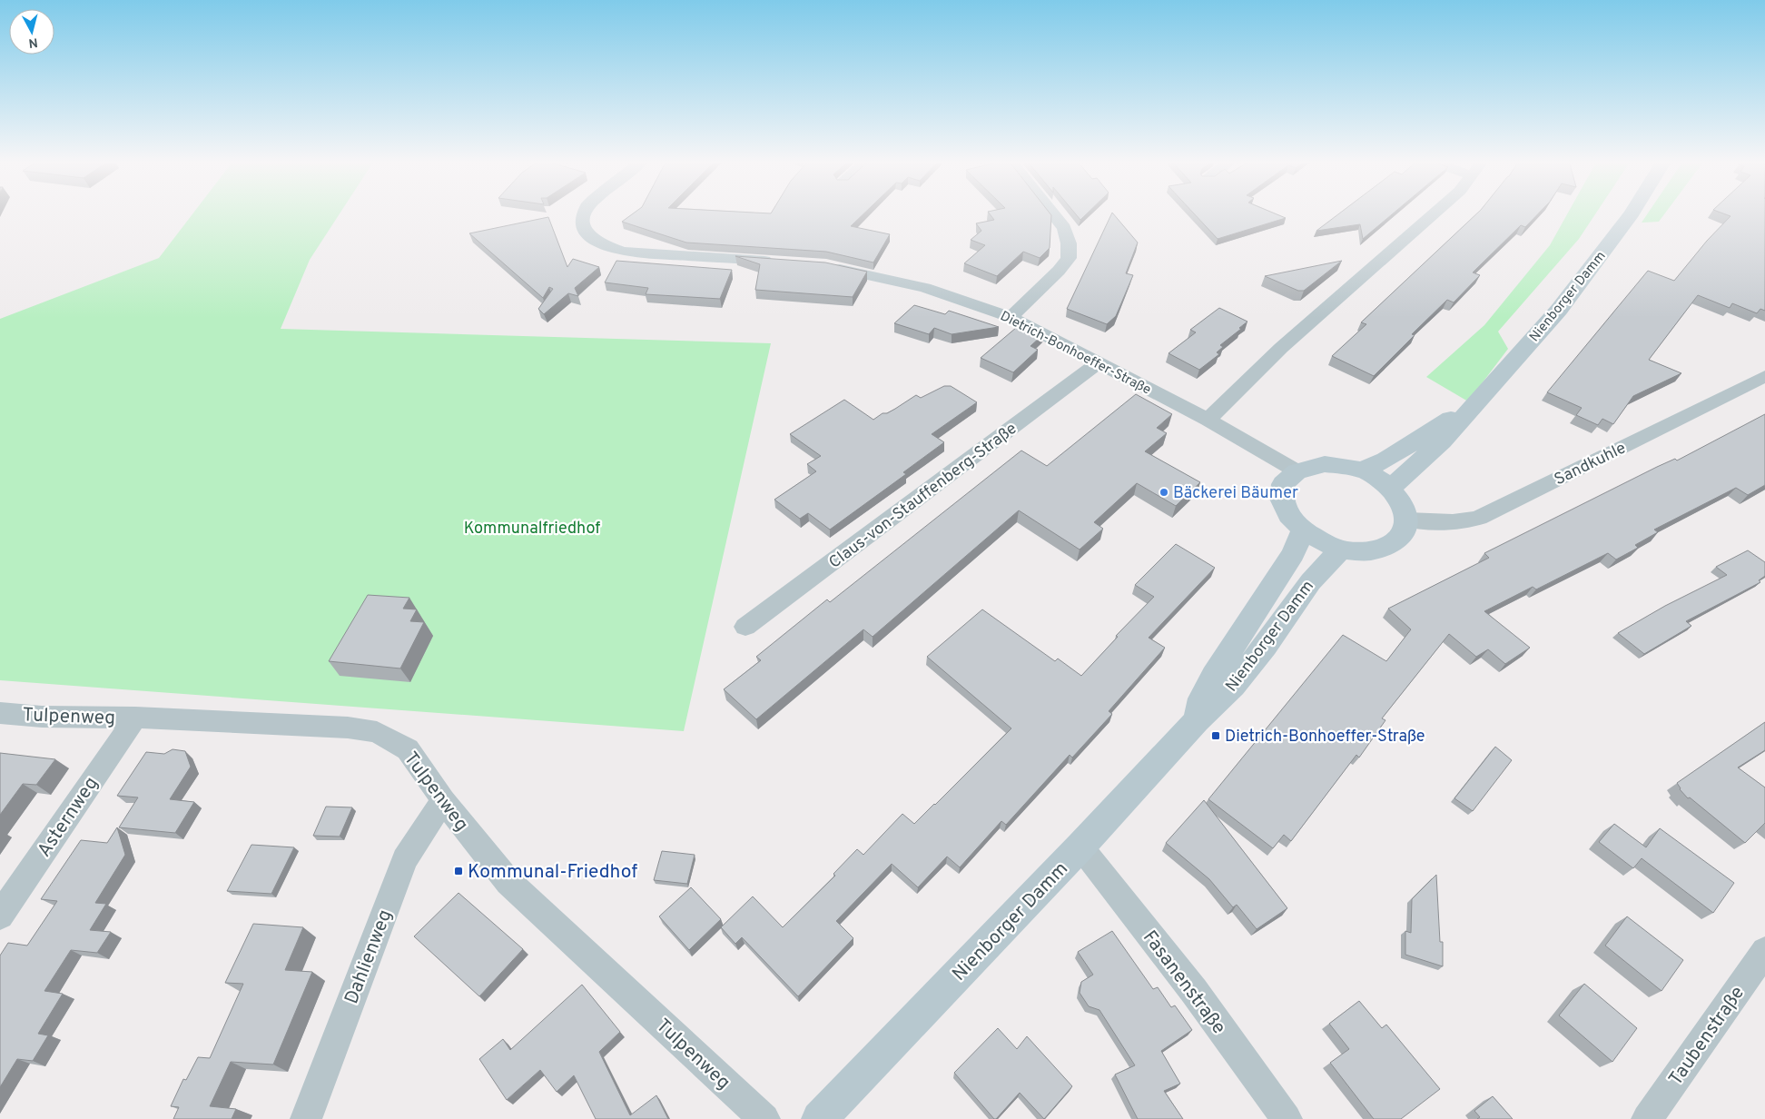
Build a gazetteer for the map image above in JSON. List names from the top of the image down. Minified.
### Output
{"streets":{"street":["Nienborger Damm","Dietrich-Bonhoeffer-Straße","Sandkuhle","Claus-von-Stauffenberg-Straße","Tulpenweg","Asternweg","Dahlienweg","Fasanenstraße","Taubenstraße"]},"crossings":[["Nienborger Damm","Dietrich-Bonhoeffer-Straße"],["Nienborger Damm","Sandkuhle"],["Nienborger Damm","Fasanenstraße"],["Dietrich-Bonhoeffer-Straße","Sandkuhle"],["Dietrich-Bonhoeffer-Straße","Claus-von-Stauffenberg-Straße"],["Tulpenweg","Asternweg"],["Tulpenweg","Dahlienweg"]],"parks":["Kommunalfriedhof"],"places":{"other":["Bäckerei Bäumer"],"transit":["Dietrich-Bonhoeffer-Straße","Kommunal-Friedhof"]},"north":"bottom"}
